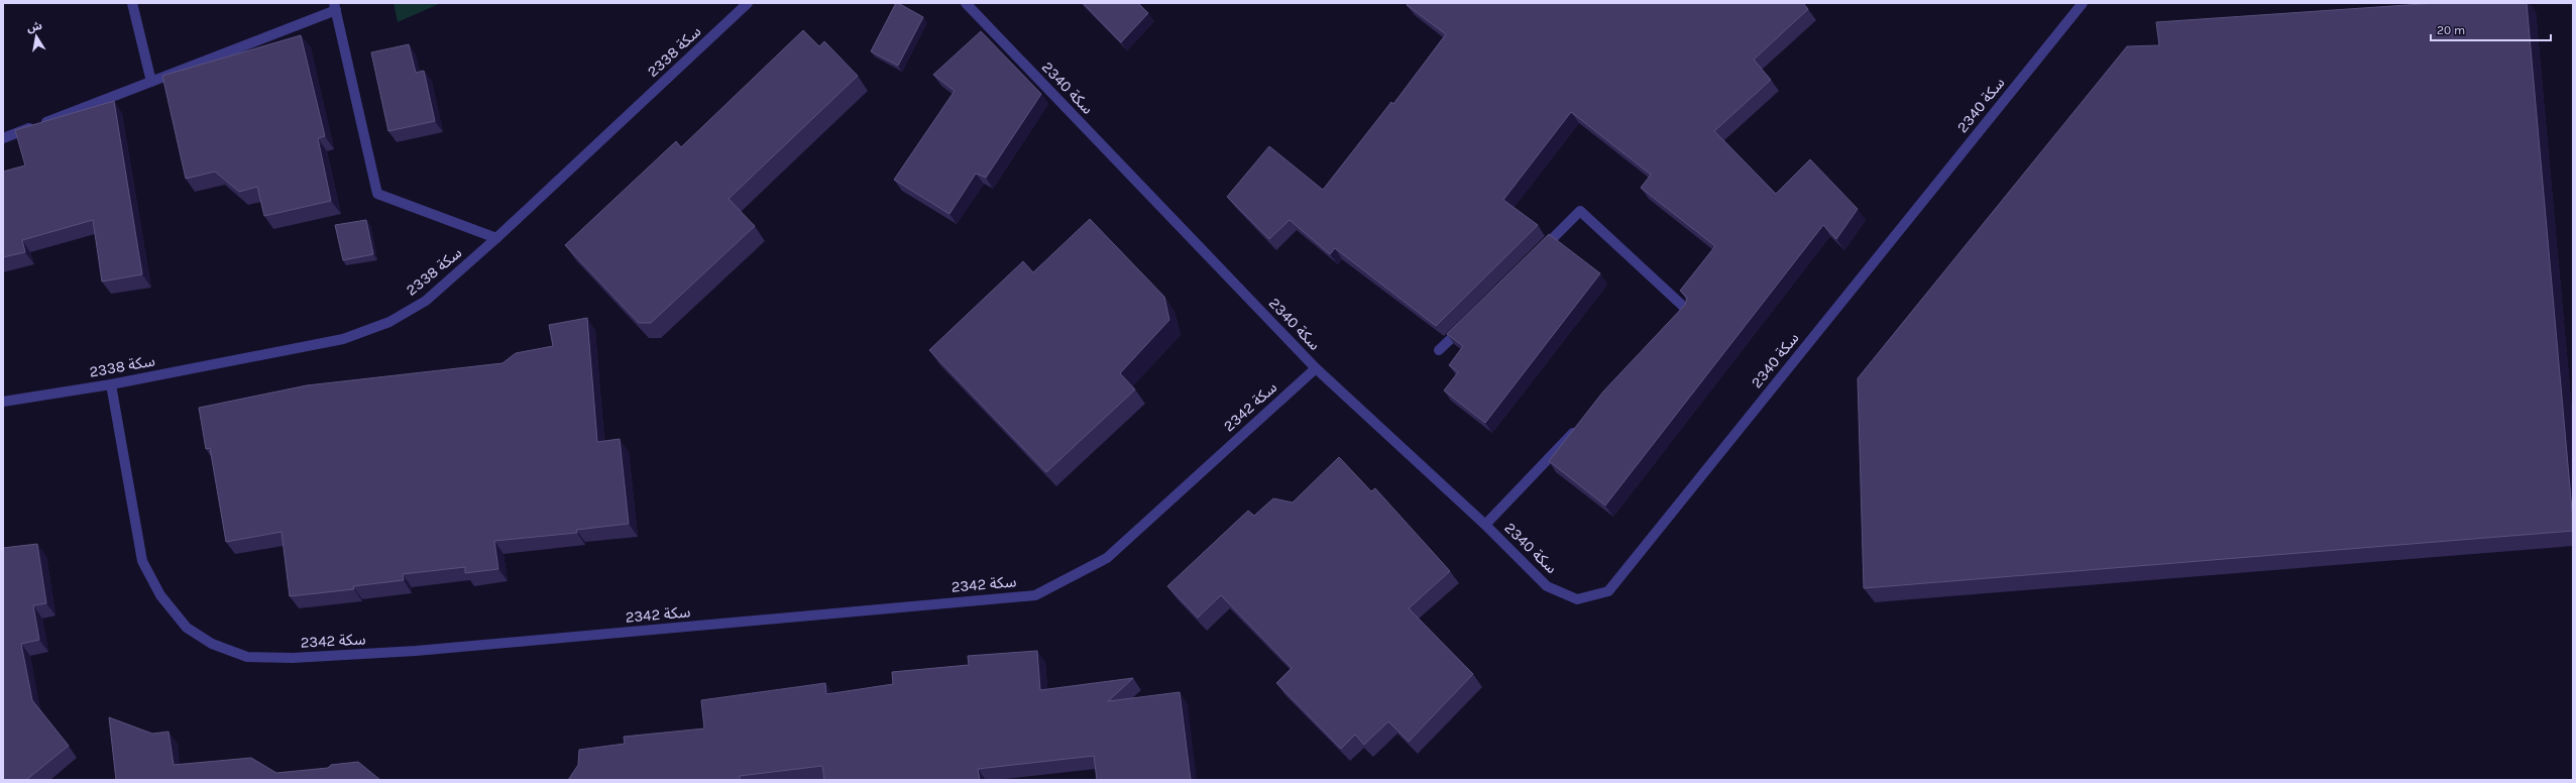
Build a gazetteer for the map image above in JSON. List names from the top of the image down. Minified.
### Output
{"streets":{"street":["سكة 2338","سكة 2340","سكة 2342"]},"crossings":[["سكة 2338","سكة 2342"],["سكة 2340","سكة 2342"]],"scale_bar":"20 m","north":"top"}
